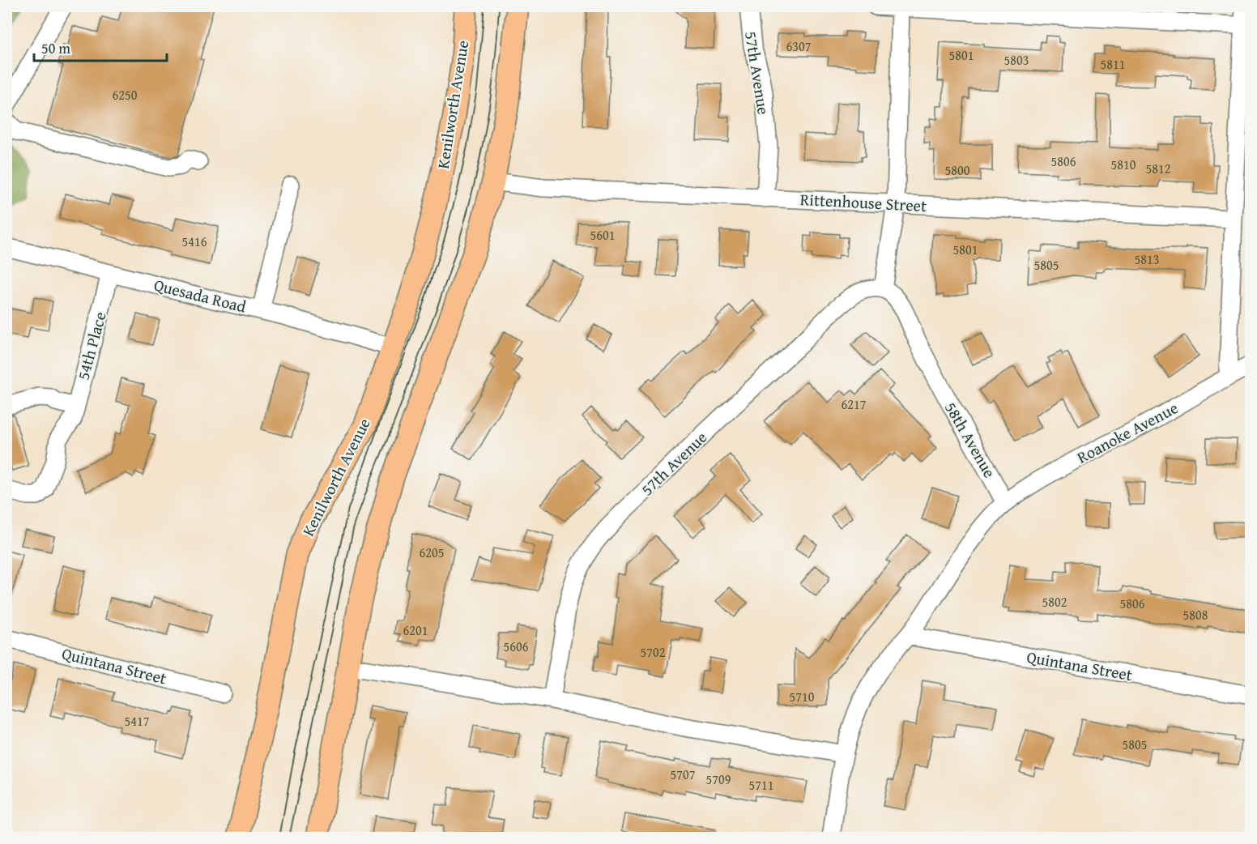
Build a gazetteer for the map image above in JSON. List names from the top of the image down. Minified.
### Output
{"streets":{"main road":["Kenilworth Avenue"],"street":["57th Avenue","Rittenhouse Street","Quesada Road","54th Place","Roanoke Avenue","58th Avenue","Quintana Street"]},"crossings":[["57th Avenue","Rittenhouse Street"],["57th Avenue","58th Avenue"],["Kenilworth Avenue","Quesada Road"],["Quesada Road","54th Place"],["Roanoke Avenue","58th Avenue"]],"house_numbers":["6307","5801","5803","5811","6250","5806","5810","5812","5800","5601","5416","5801","5813","5805","6217","6205","5802","5806","5808","6201","5606","5702","5710","5417","5805","5707","5709","5711"],"scale_bar":"50 m"}
